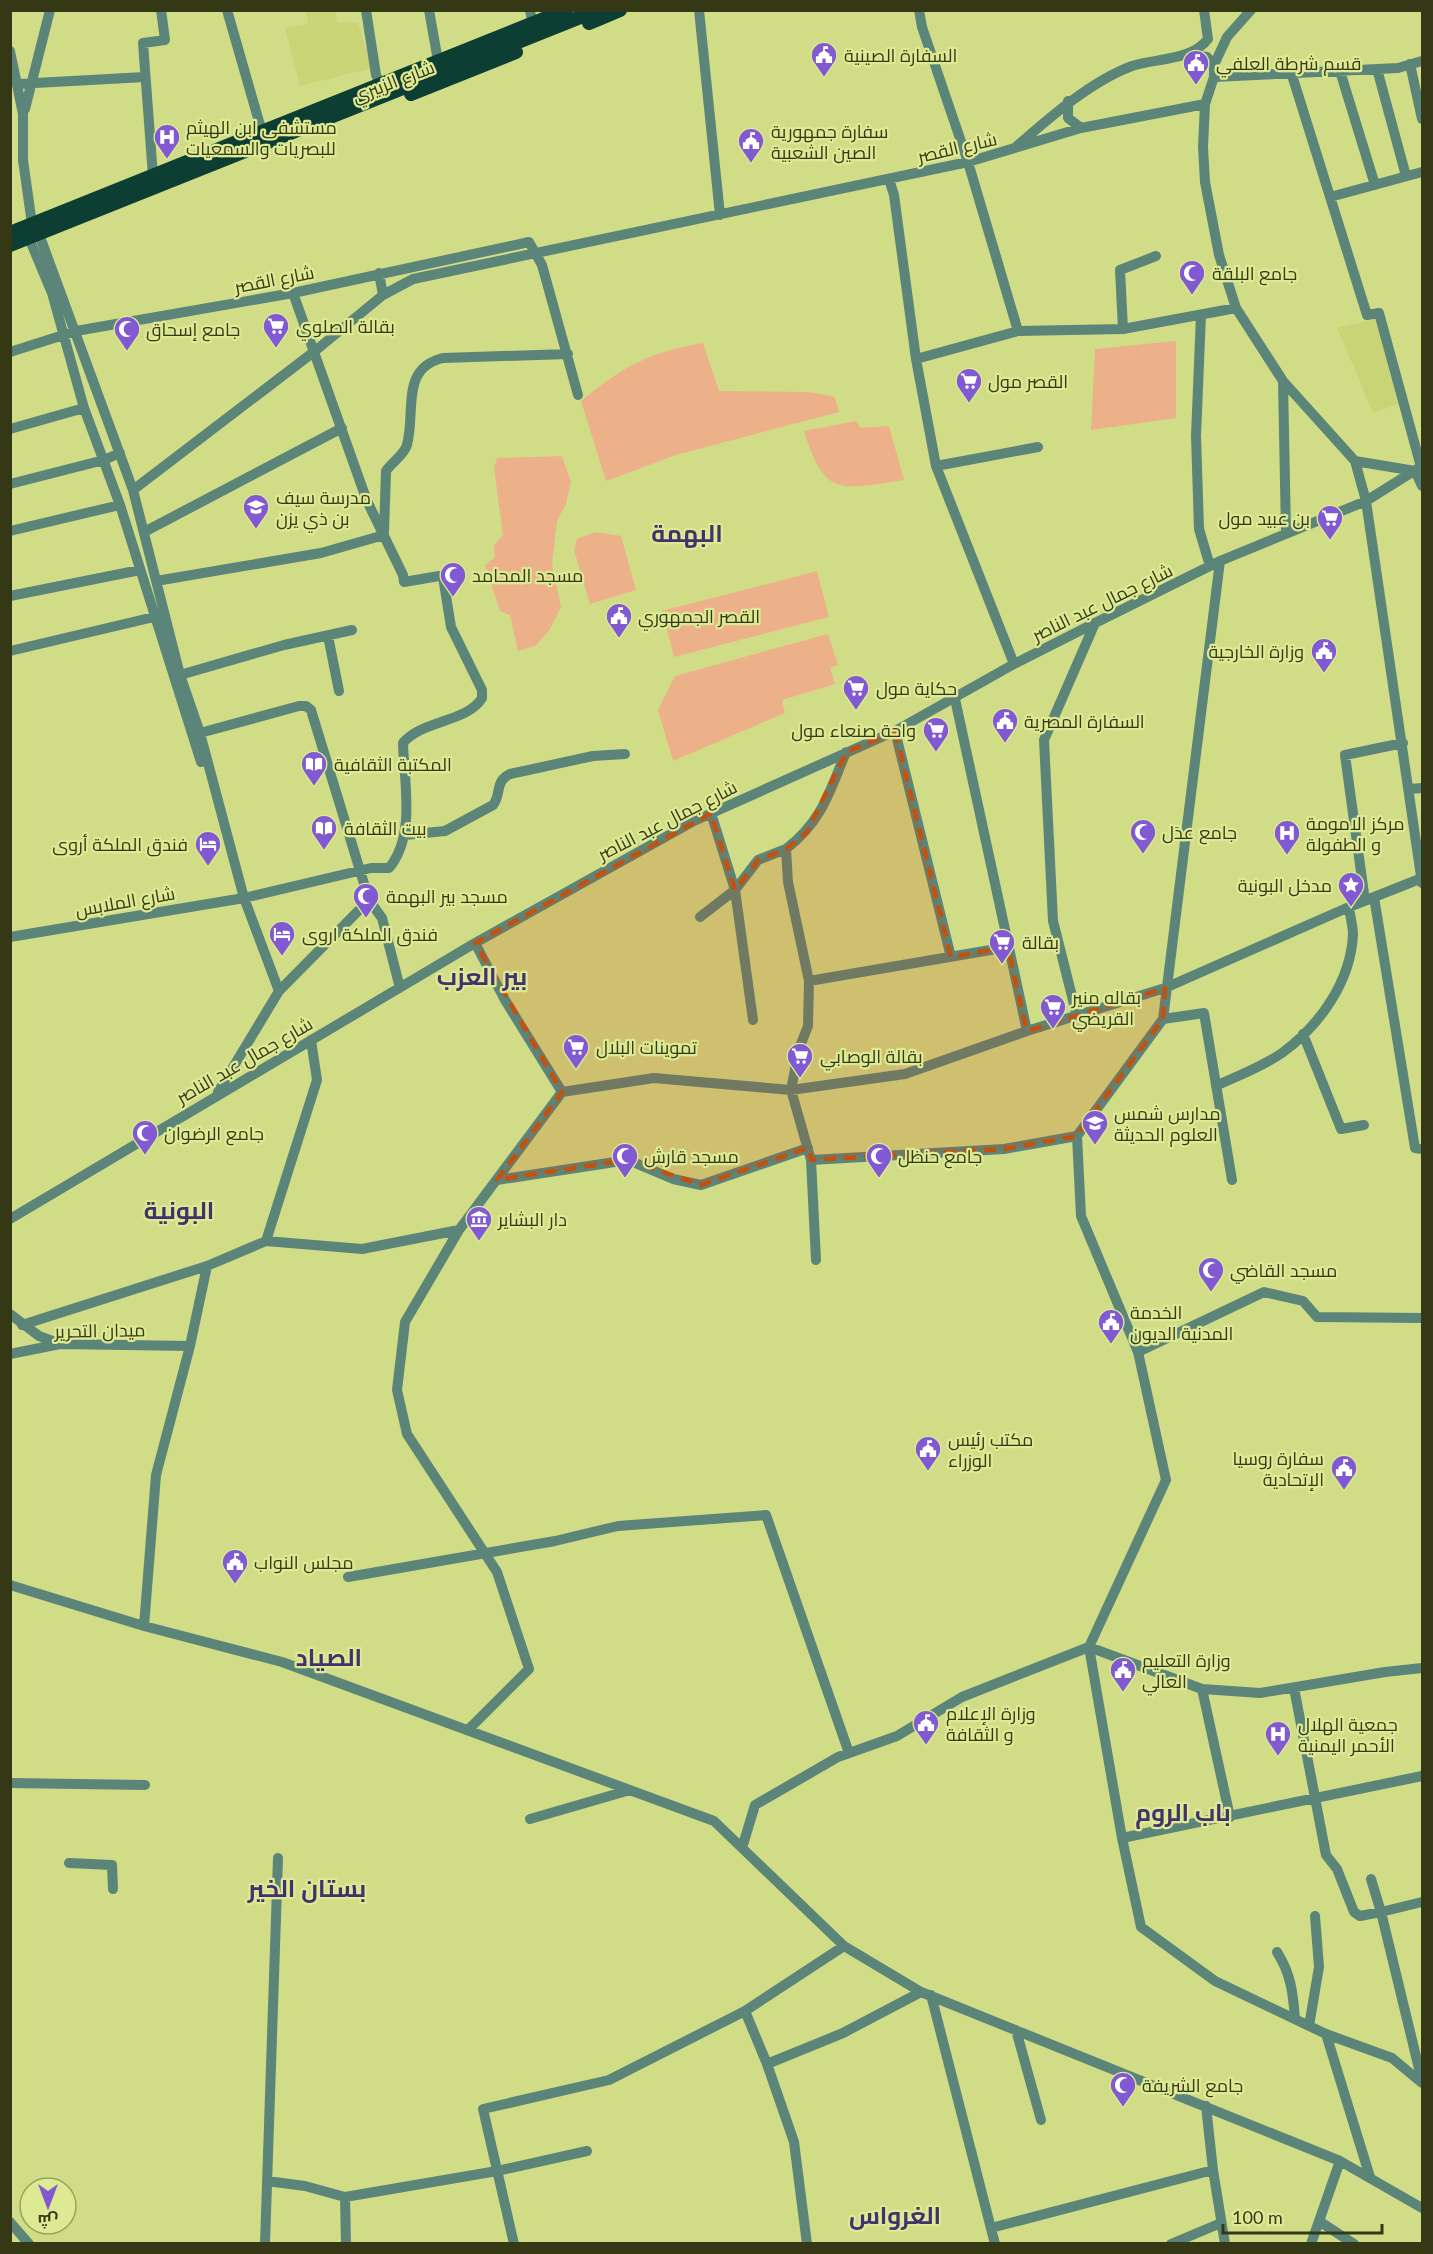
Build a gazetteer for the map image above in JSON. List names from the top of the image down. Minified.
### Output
{"streets":{"main road":["شارع الزبيري"],"street":["شارع القصر","شارع جمال عبد الناصر","شارع الملابس","ميدان التحرير"]},"districts":["البهمة","بير العزب","البونية","الصياد","باب الروم","بستان الخير","الغرواس"],"places":{"public building":["السفارة الصينية","قسم شرطة العلفي","سفارة جمهورية الصين الشعبية","القصر الجمهوري","وزارة الخارجية","السفارة المصرية","الخدمة المدنية الديون","مكتب رئيس الوزراء","سفارة روسيا الإتحادية","مجلس النواب","وزارة التعليم العالي","وزارة الإعلام و الثقافة"],"hospital":["مستشفى ابن الهيثم للبصريات والسمعيات","مركز الامومة و الطفولة","جمعية الهلال الأحمر اليمنية"],"mosque":["جامع البلقة","جامع إسحاق","مسجد المحامد","جامع عدَل","مسجد بير البهمة","جامع الرضوان","مسجد قارش","جامع حنظل","مسجد القاضي","جامع الشريفة"],"supermarket":["بقالة الصلوي","القصر مول","بن عبيد مول","حكاية مول","واحة صنعاء مول","بقالة","بقاله منير القريضي","تموينات البلال","بقالة الوصابي"],"school or university":["مدرسة سيف بن ذي يزن","مدارس شمس العلوم الحديثة"],"library":["المكتبة الثقافية","بيت الثقافة"],"hotel":["فندق الملكة أروى","فندق الملكة اروى"],"place":["مدخل البونية"],"museum":["دار البشاير"]},"scale_bar":"100 m","north":"bottom"}
